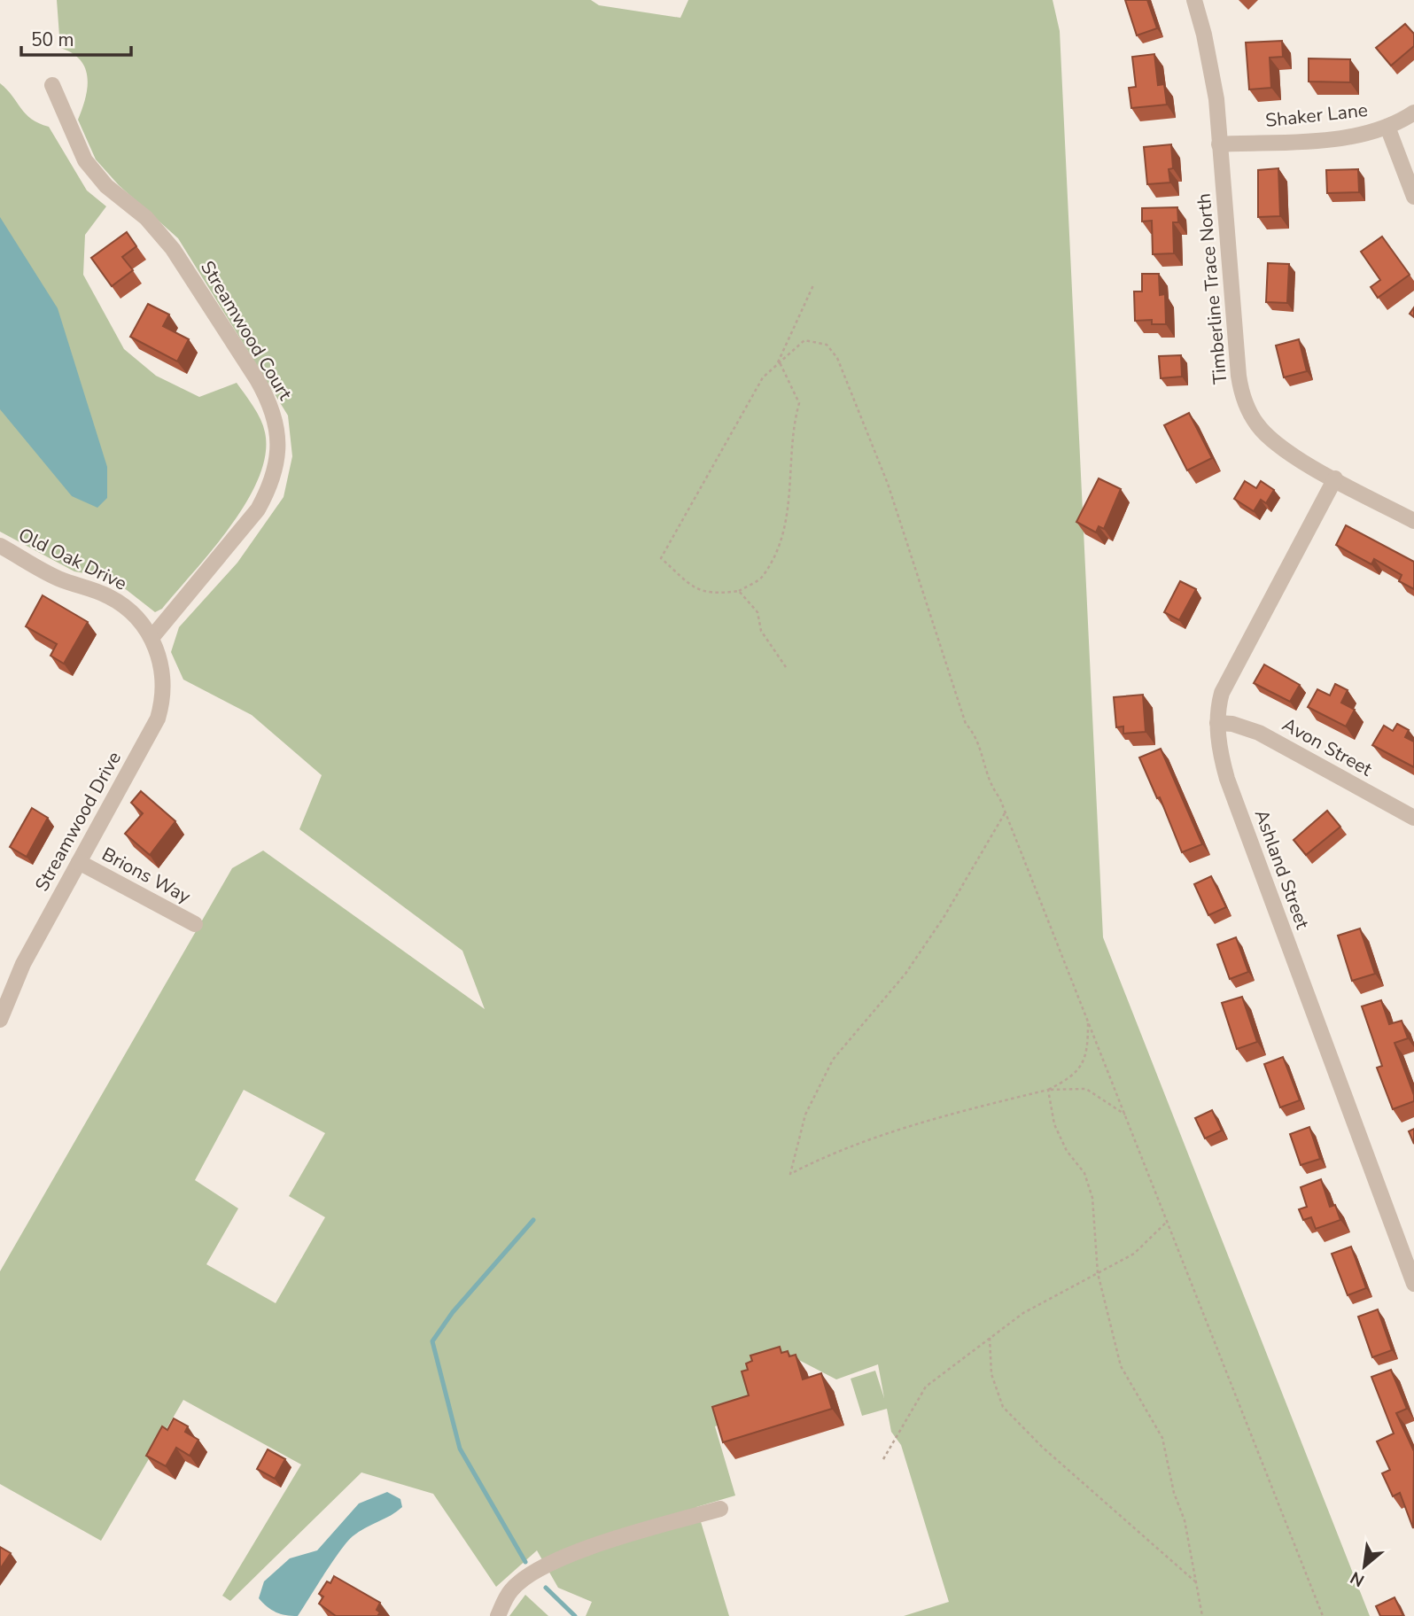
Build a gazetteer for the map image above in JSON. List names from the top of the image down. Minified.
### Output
{"streets":{"street":["Shaker Lane","Timberline Trace North","Streamwood Court","Old Oak Drive","Avon Street","Streamwood Drive","Ashland Street","Brions Way"]},"crossings":[["Shaker Lane","Timberline Trace North"],["Timberline Trace North","Ashland Street"],["Streamwood Court","Old Oak Drive"],["Streamwood Court","Streamwood Drive"],["Old Oak Drive","Streamwood Drive"],["Avon Street","Ashland Street"],["Streamwood Drive","Brions Way"]],"scale_bar":"50 m","north":"bottom left"}
